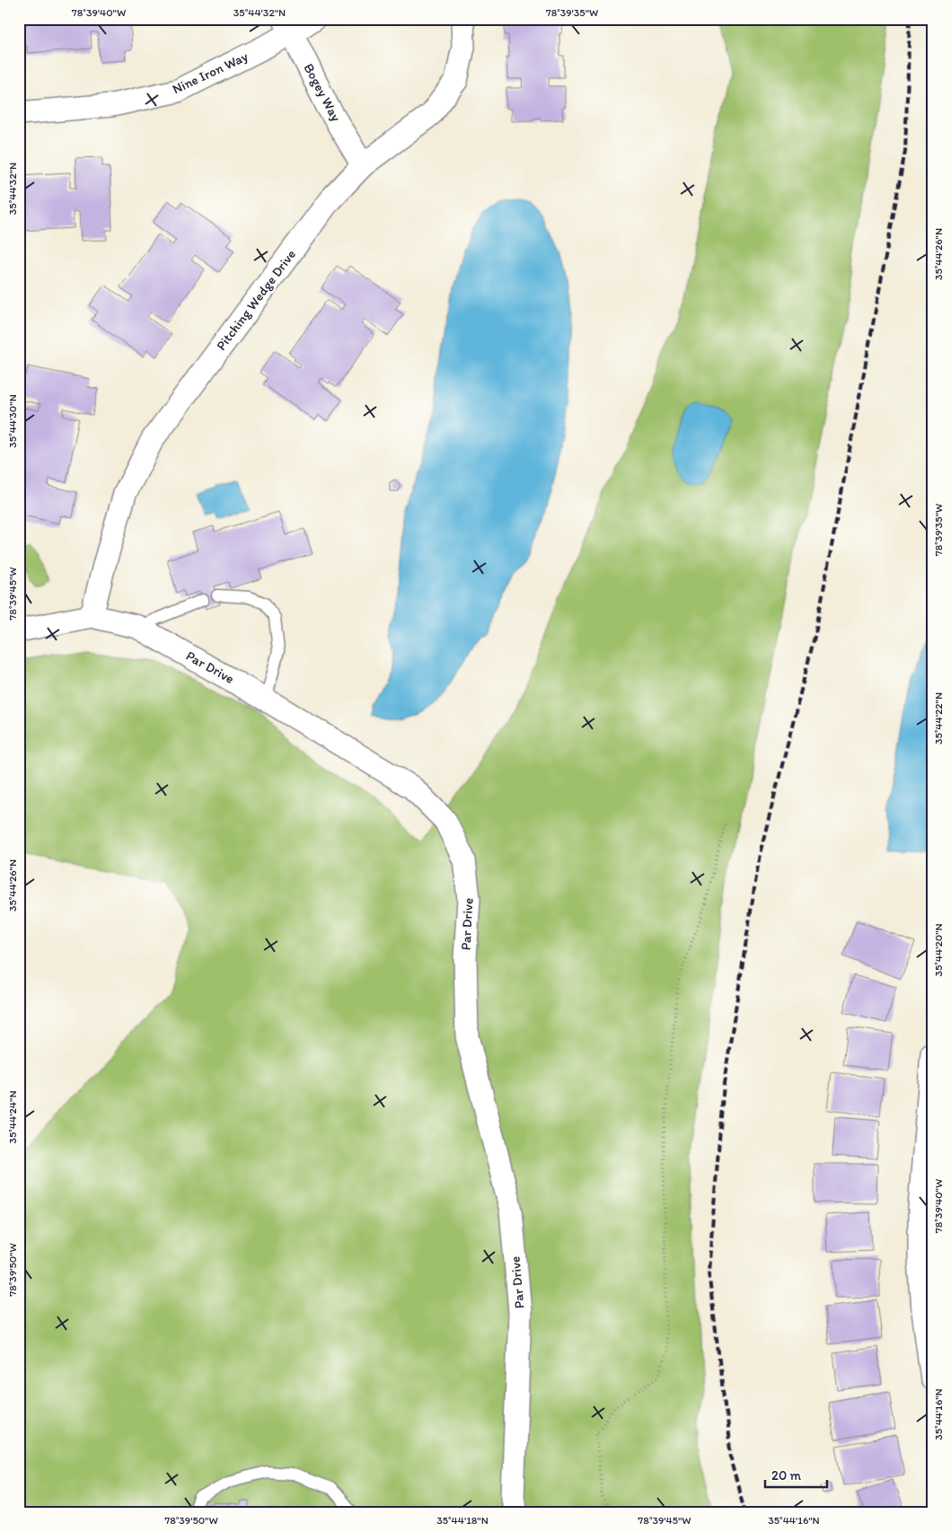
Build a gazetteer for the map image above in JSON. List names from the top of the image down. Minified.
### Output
{"streets":{"street":["Nine Iron Way","Bogey Way","Pitching Wedge Drive","Par Drive"]},"crossings":[["Nine Iron Way","Bogey Way"],["Bogey Way","Pitching Wedge Drive"],["Pitching Wedge Drive","Par Drive"]],"scale_bar":"20 m","coordinates":["78°39'40\"W","35°44'32\"N","78°39'35\"W","35°44'26\"N","35°44'30\"N","78°39'45\"W","35°44'22\"N","35°44'20\"N","35°44'24\"N","78°39'50\"W","35°44'16\"N","35°44'18\"N"]}
